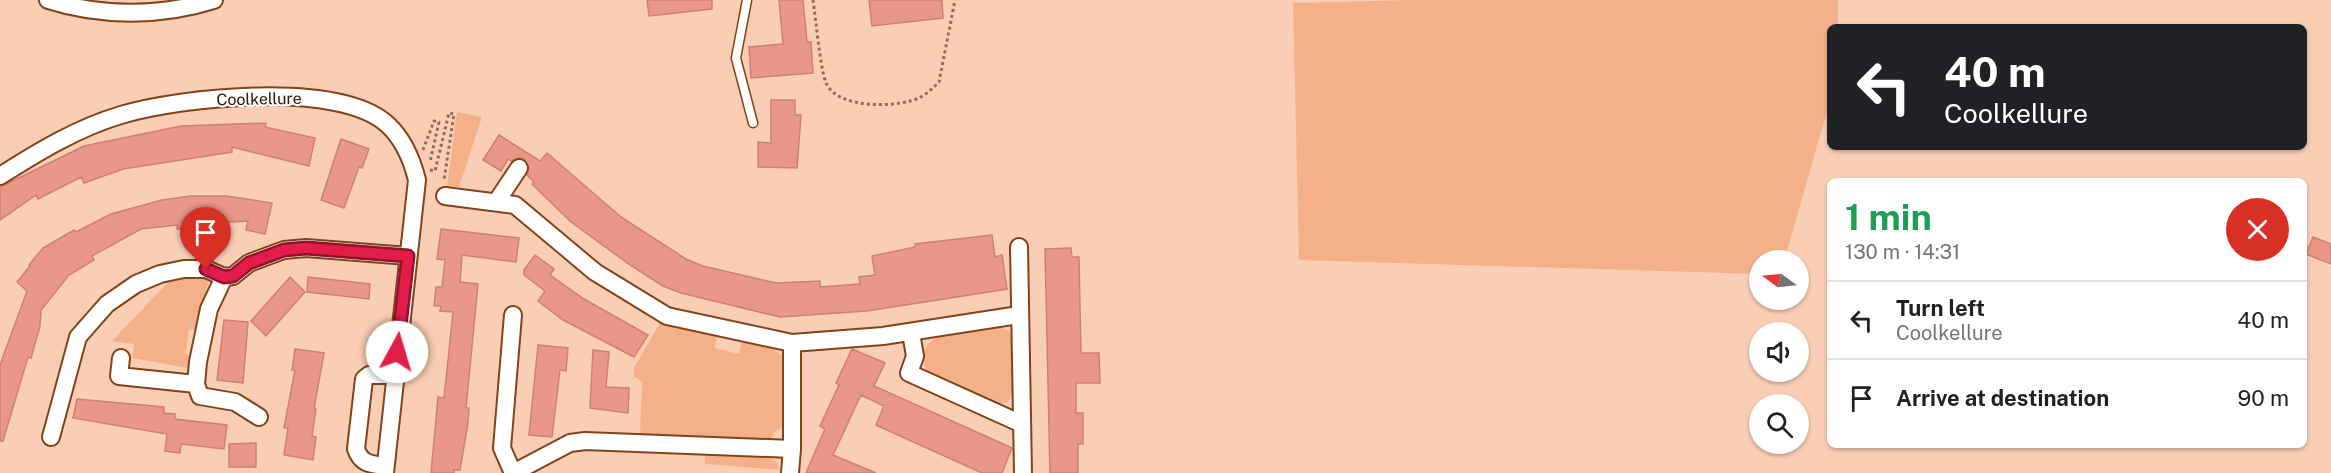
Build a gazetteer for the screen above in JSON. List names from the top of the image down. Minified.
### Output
{"streets":{"street":["Coolkellure"]},"north":"left","page":{"turn":["40 m","Coolkellure"],"heading":["1 min","130 m · 14:31"],"list":[{"name":"Turn left","note":"Coolkellure","value":"40 m"},{"name":"Arrive at destination","value":"90 m"}]}}
